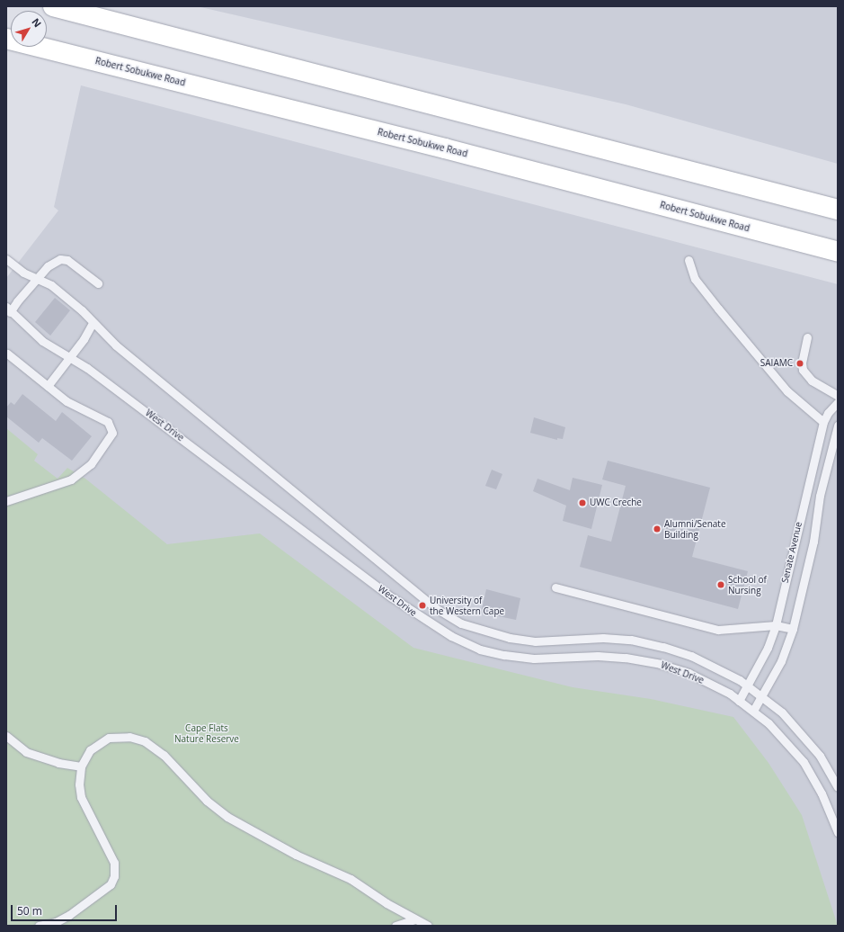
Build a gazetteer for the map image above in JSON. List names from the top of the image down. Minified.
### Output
{"streets":{"main road":["Robert Sobukwe Road"],"lane":["West Drive","Senate Avenue"]},"crossings":[["West Drive","Senate Avenue"]],"parks":["Cape Flats Nature Reserve"],"places":["SAIAMC","UWC Creche","Alumni/Senate Building","School of Nursing","University of the Western Cape"],"scale_bar":"50 m","north":"top right"}
